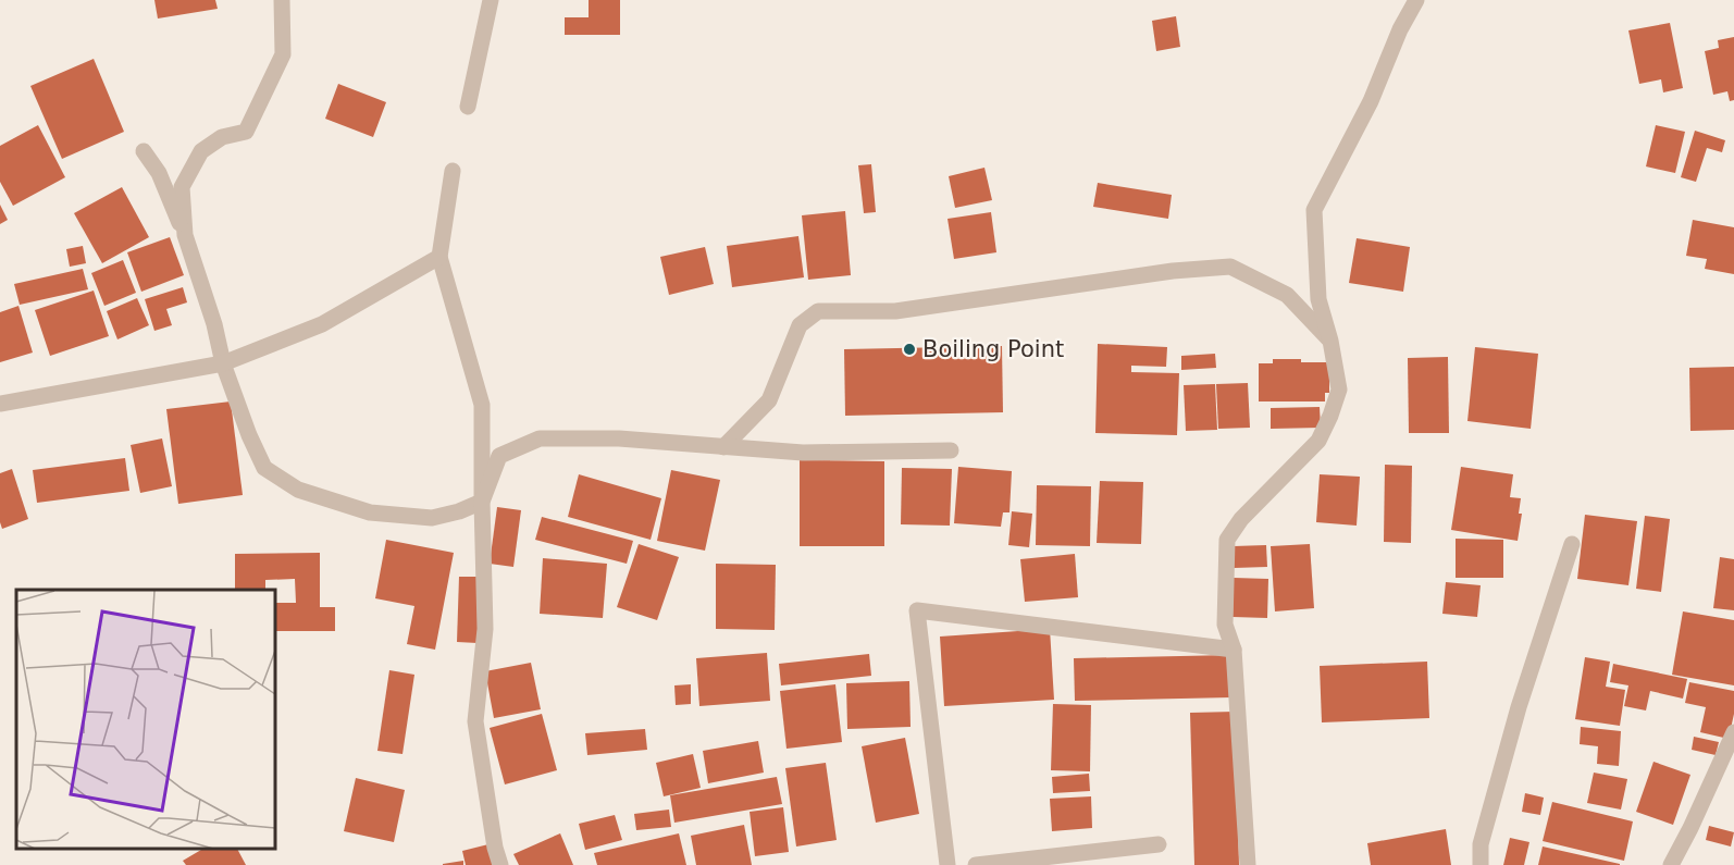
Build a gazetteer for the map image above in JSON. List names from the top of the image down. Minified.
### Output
{"places":["Boiling Point"]}
